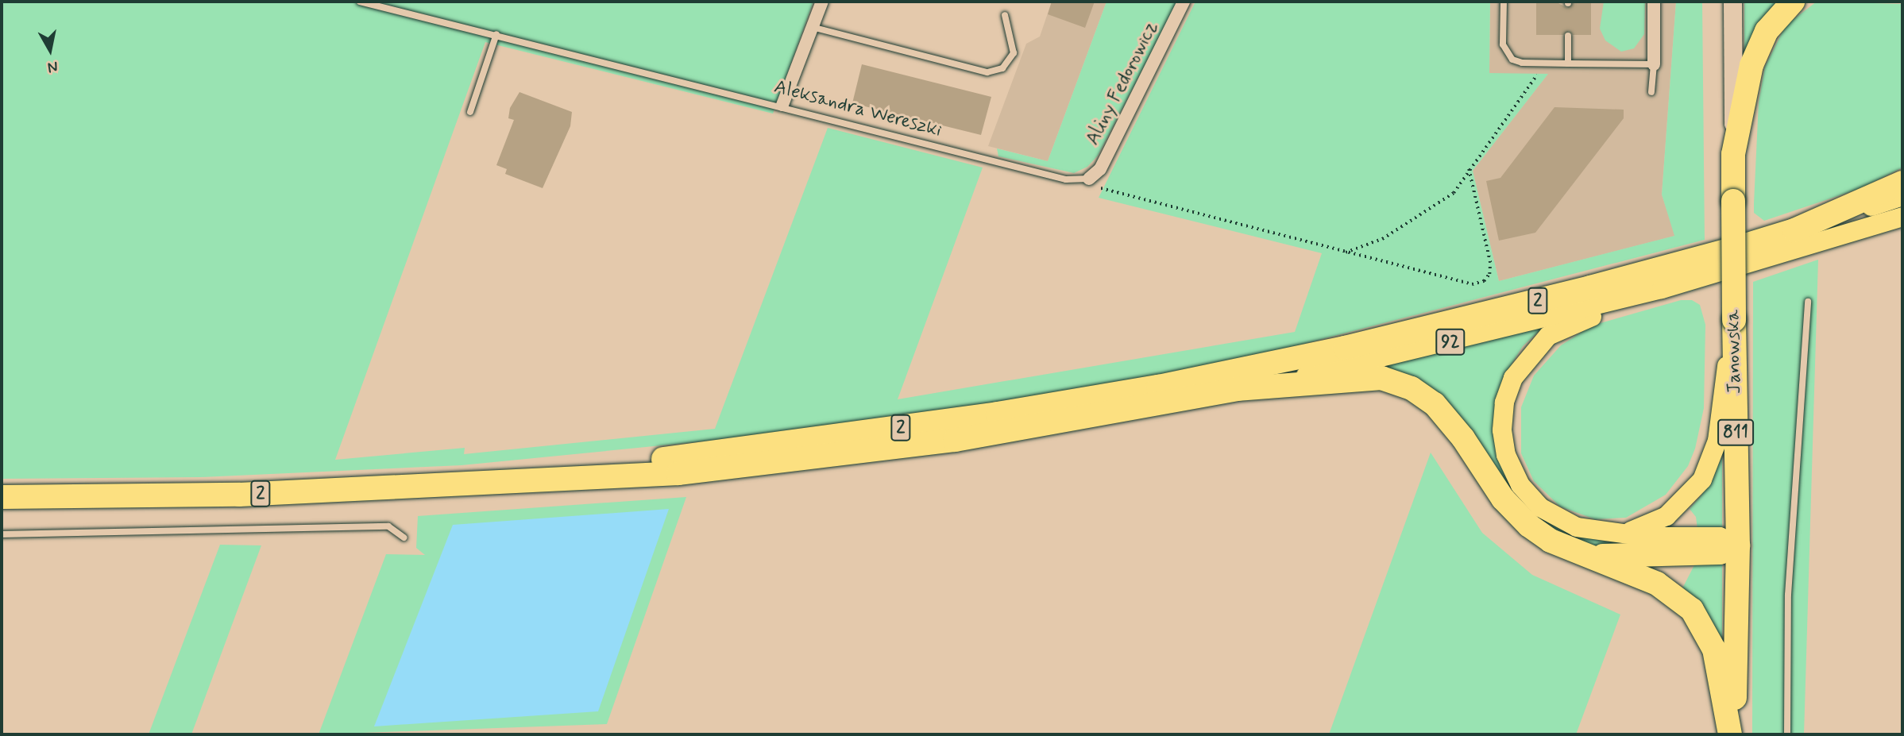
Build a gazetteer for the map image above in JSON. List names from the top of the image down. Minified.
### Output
{"streets":{"highway":["2","Janowska","811"],"main road":["92"],"street":["Aliny Fedorowicz"],"lane":["Aleksandra Wereszki"]},"crossings":[["Aliny Fedorowicz","Aleksandra Wereszki"],["2","92"]],"north":"bottom"}
